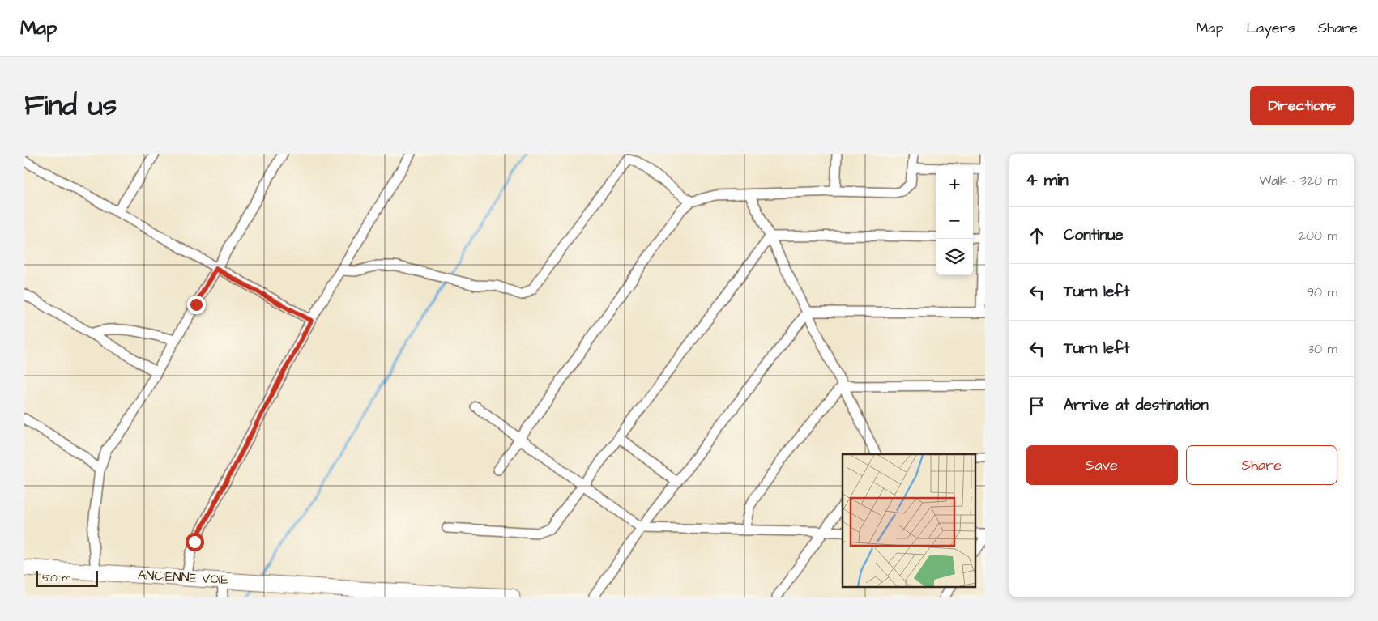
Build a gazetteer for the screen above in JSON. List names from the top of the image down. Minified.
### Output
{"streets":{"main road":["ANCIENNE VOIE"]},"scale_bar":"50 m","page":{"header":"Map","nav":["Map","Layers","Share"],"title":"Find us","buttons":["Directions",["Save","Share"]],"heading":["4 min","Walk · 320 m"],"map_buttons":["+","−"],"list":[["Continue","200 m"],["Turn left","90 m"],["Turn left","30 m"],"Arrive at destination"],"scale":"50 m"}}
